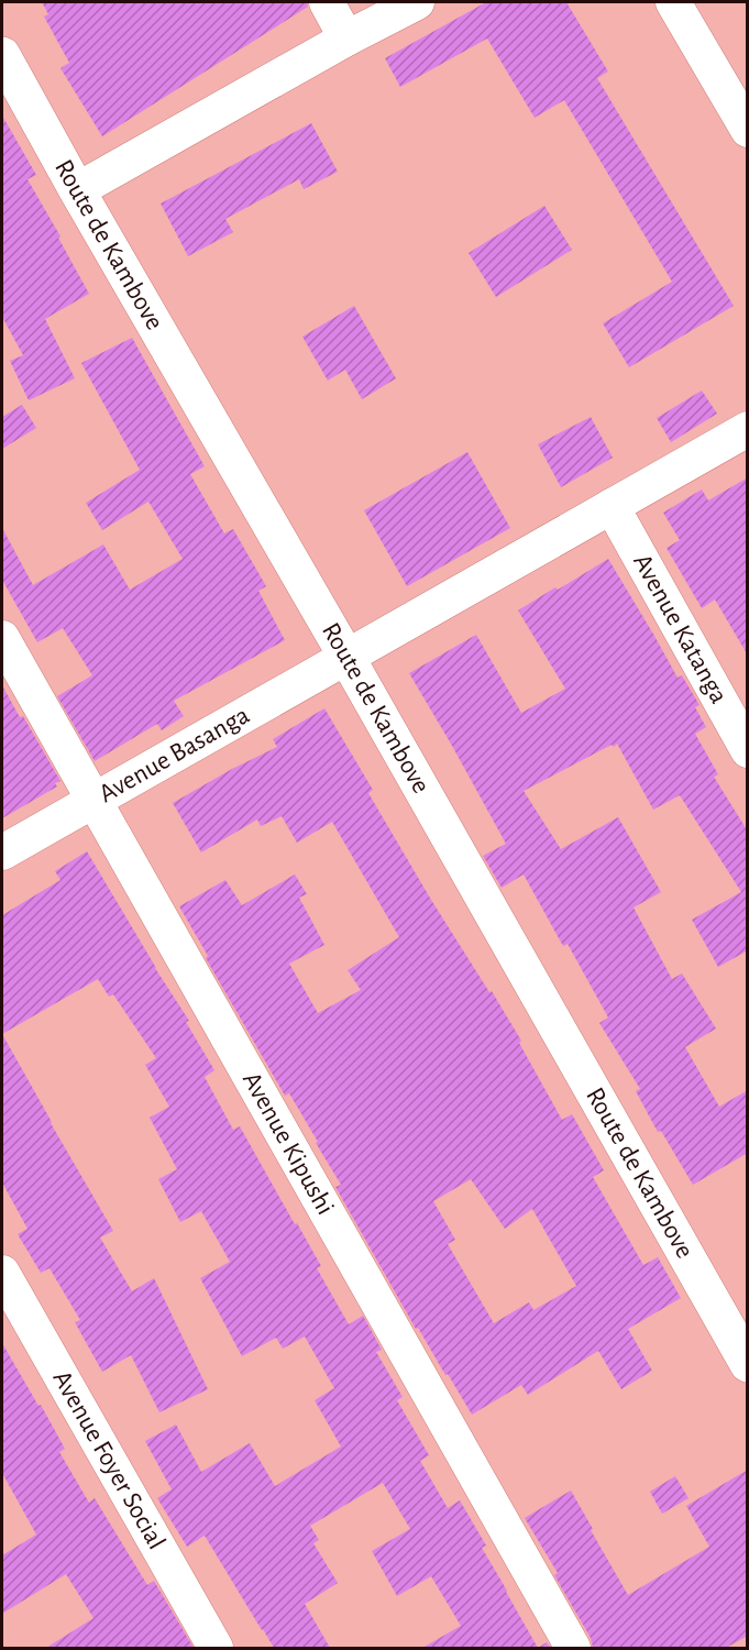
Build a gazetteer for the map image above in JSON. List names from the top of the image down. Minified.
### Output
{"streets":{"street":["Route de Kambove","Avenue Katanga","Avenue Basanga","Avenue Kipushi","Avenue Foyer Social"]},"crossings":[["Route de Kambove","Avenue Basanga"],["Avenue Katanga","Avenue Basanga"],["Avenue Basanga","Avenue Kipushi"]]}
